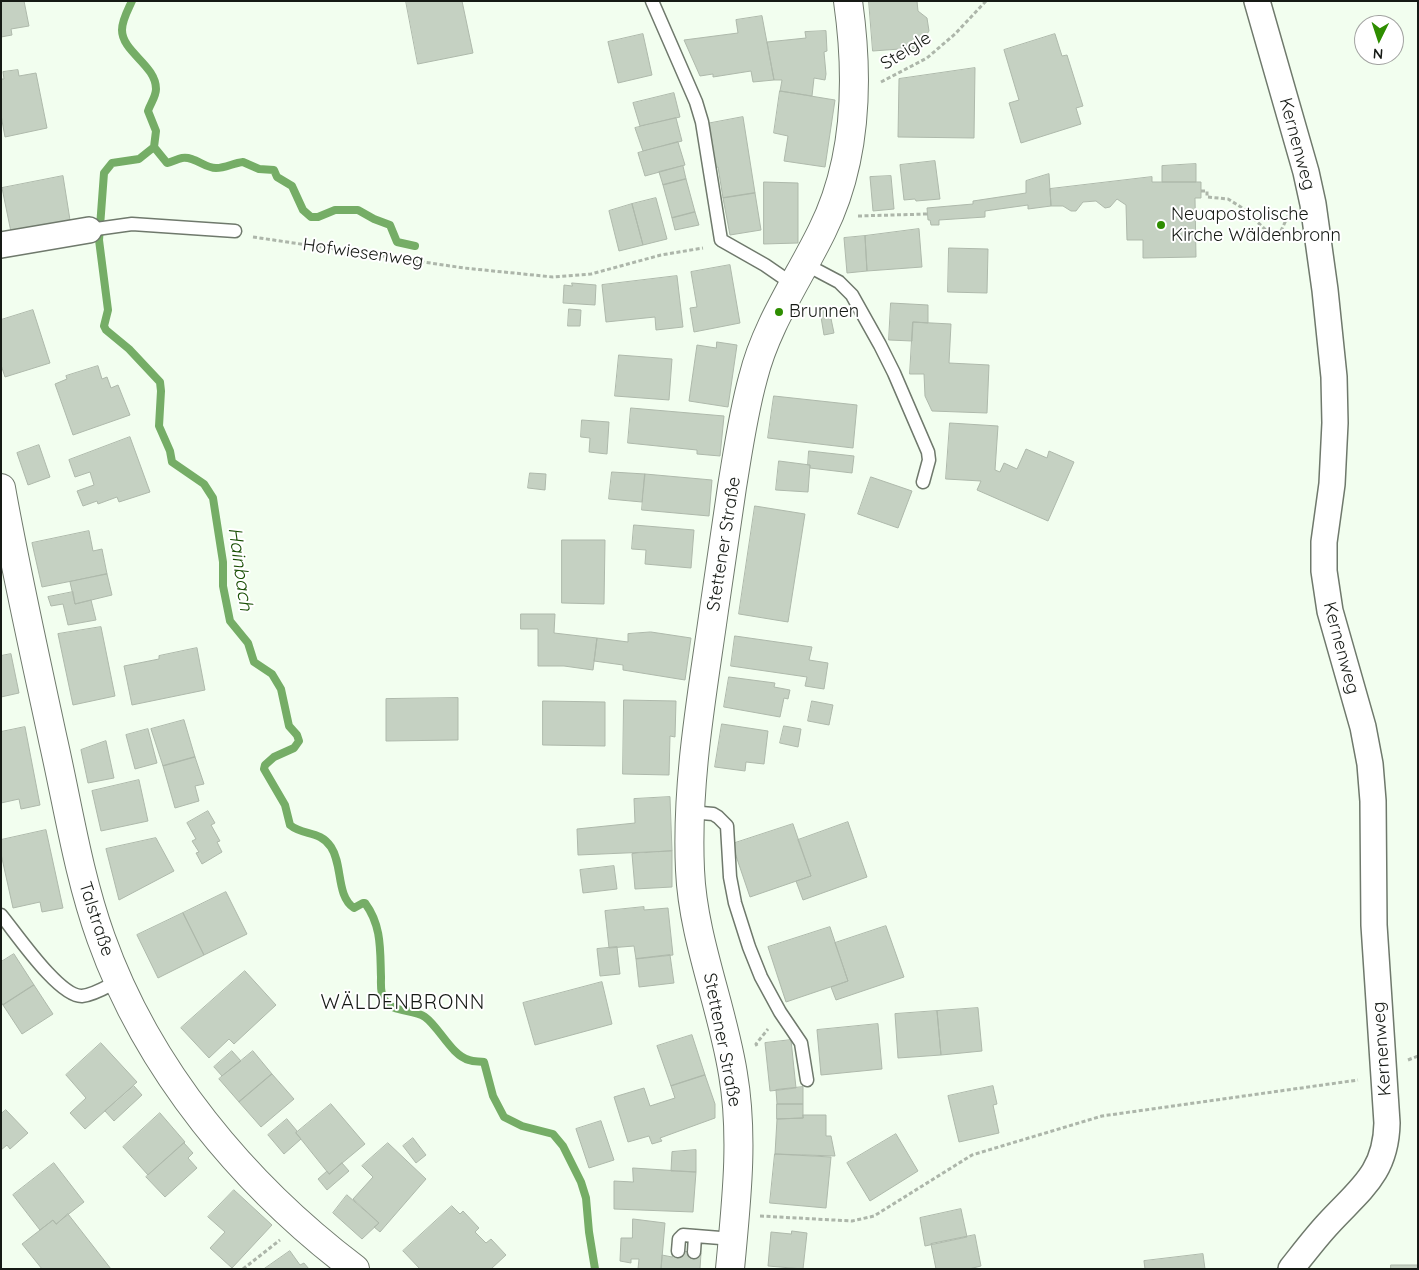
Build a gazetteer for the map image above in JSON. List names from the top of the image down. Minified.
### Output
{"streets":{"street":["Kernenweg","Stettener Straße","Talstraße"],"path":["Steigle","Hofwiesenweg"]},"crossings":[["Steigle","Stettener Straße"]],"districts":["WÄLDENBRONN"],"water":["Hainbach"],"places":["Neuapostolische Kirche Wäldenbronn","Brunnen"],"north":"bottom"}
